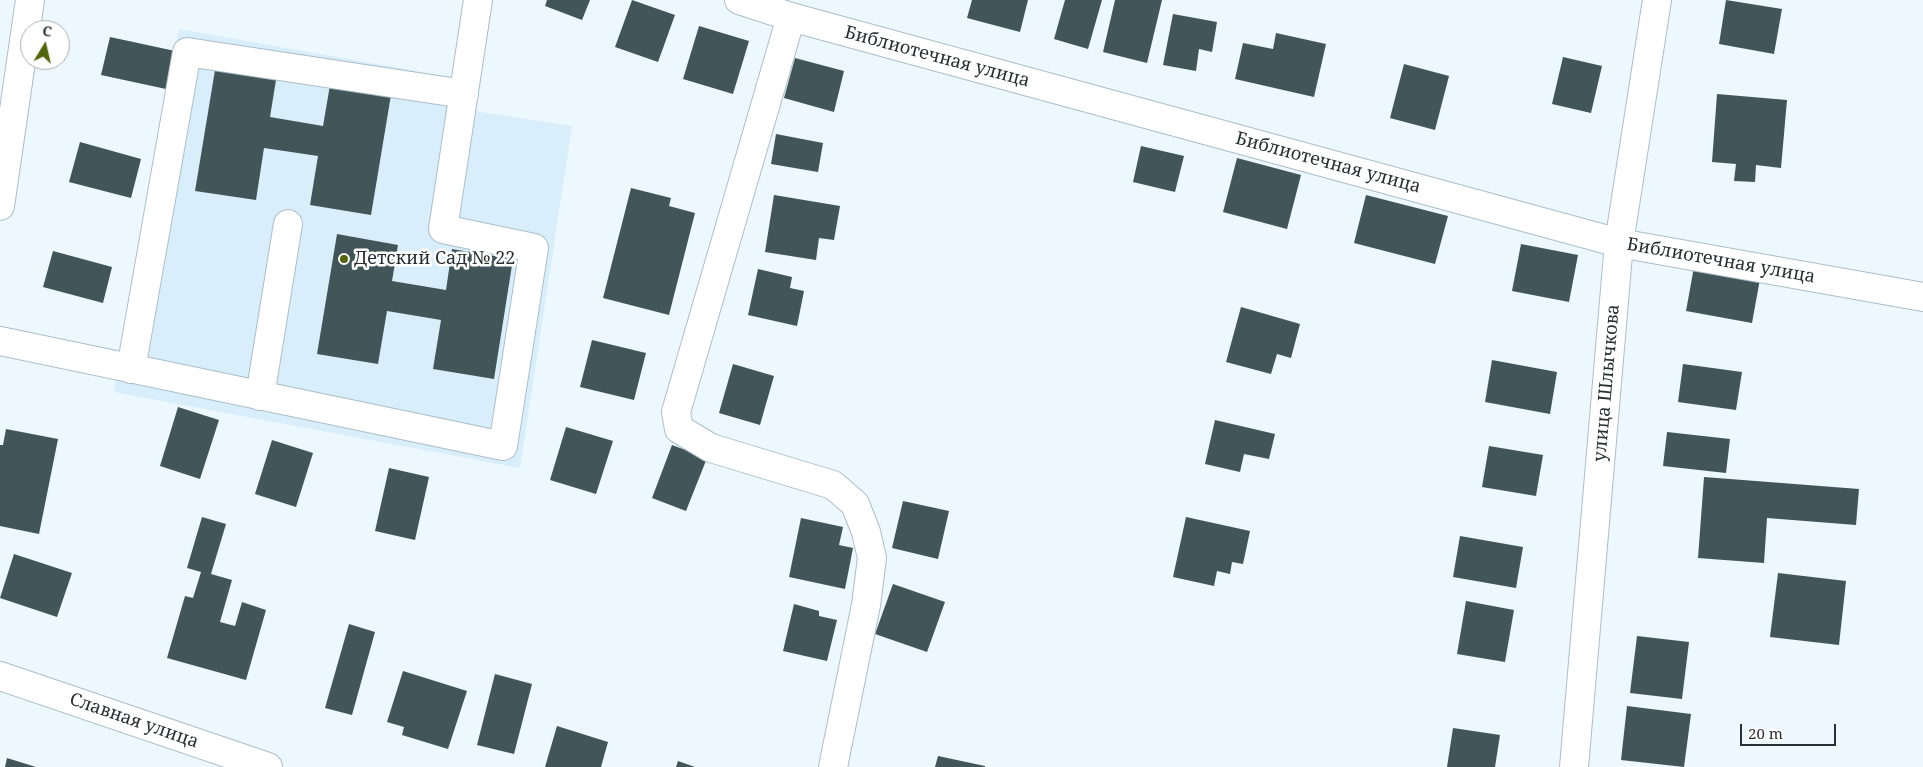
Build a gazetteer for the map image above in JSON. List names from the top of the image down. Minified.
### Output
{"streets":{"street":["Библиотечная улица","улица Шлычкова","Славная улица"]},"crossings":[["Библиотечная улица","улица Шлычкова"]],"places":["Детский Сад № 22"],"scale_bar":"20 m","north":"top"}
